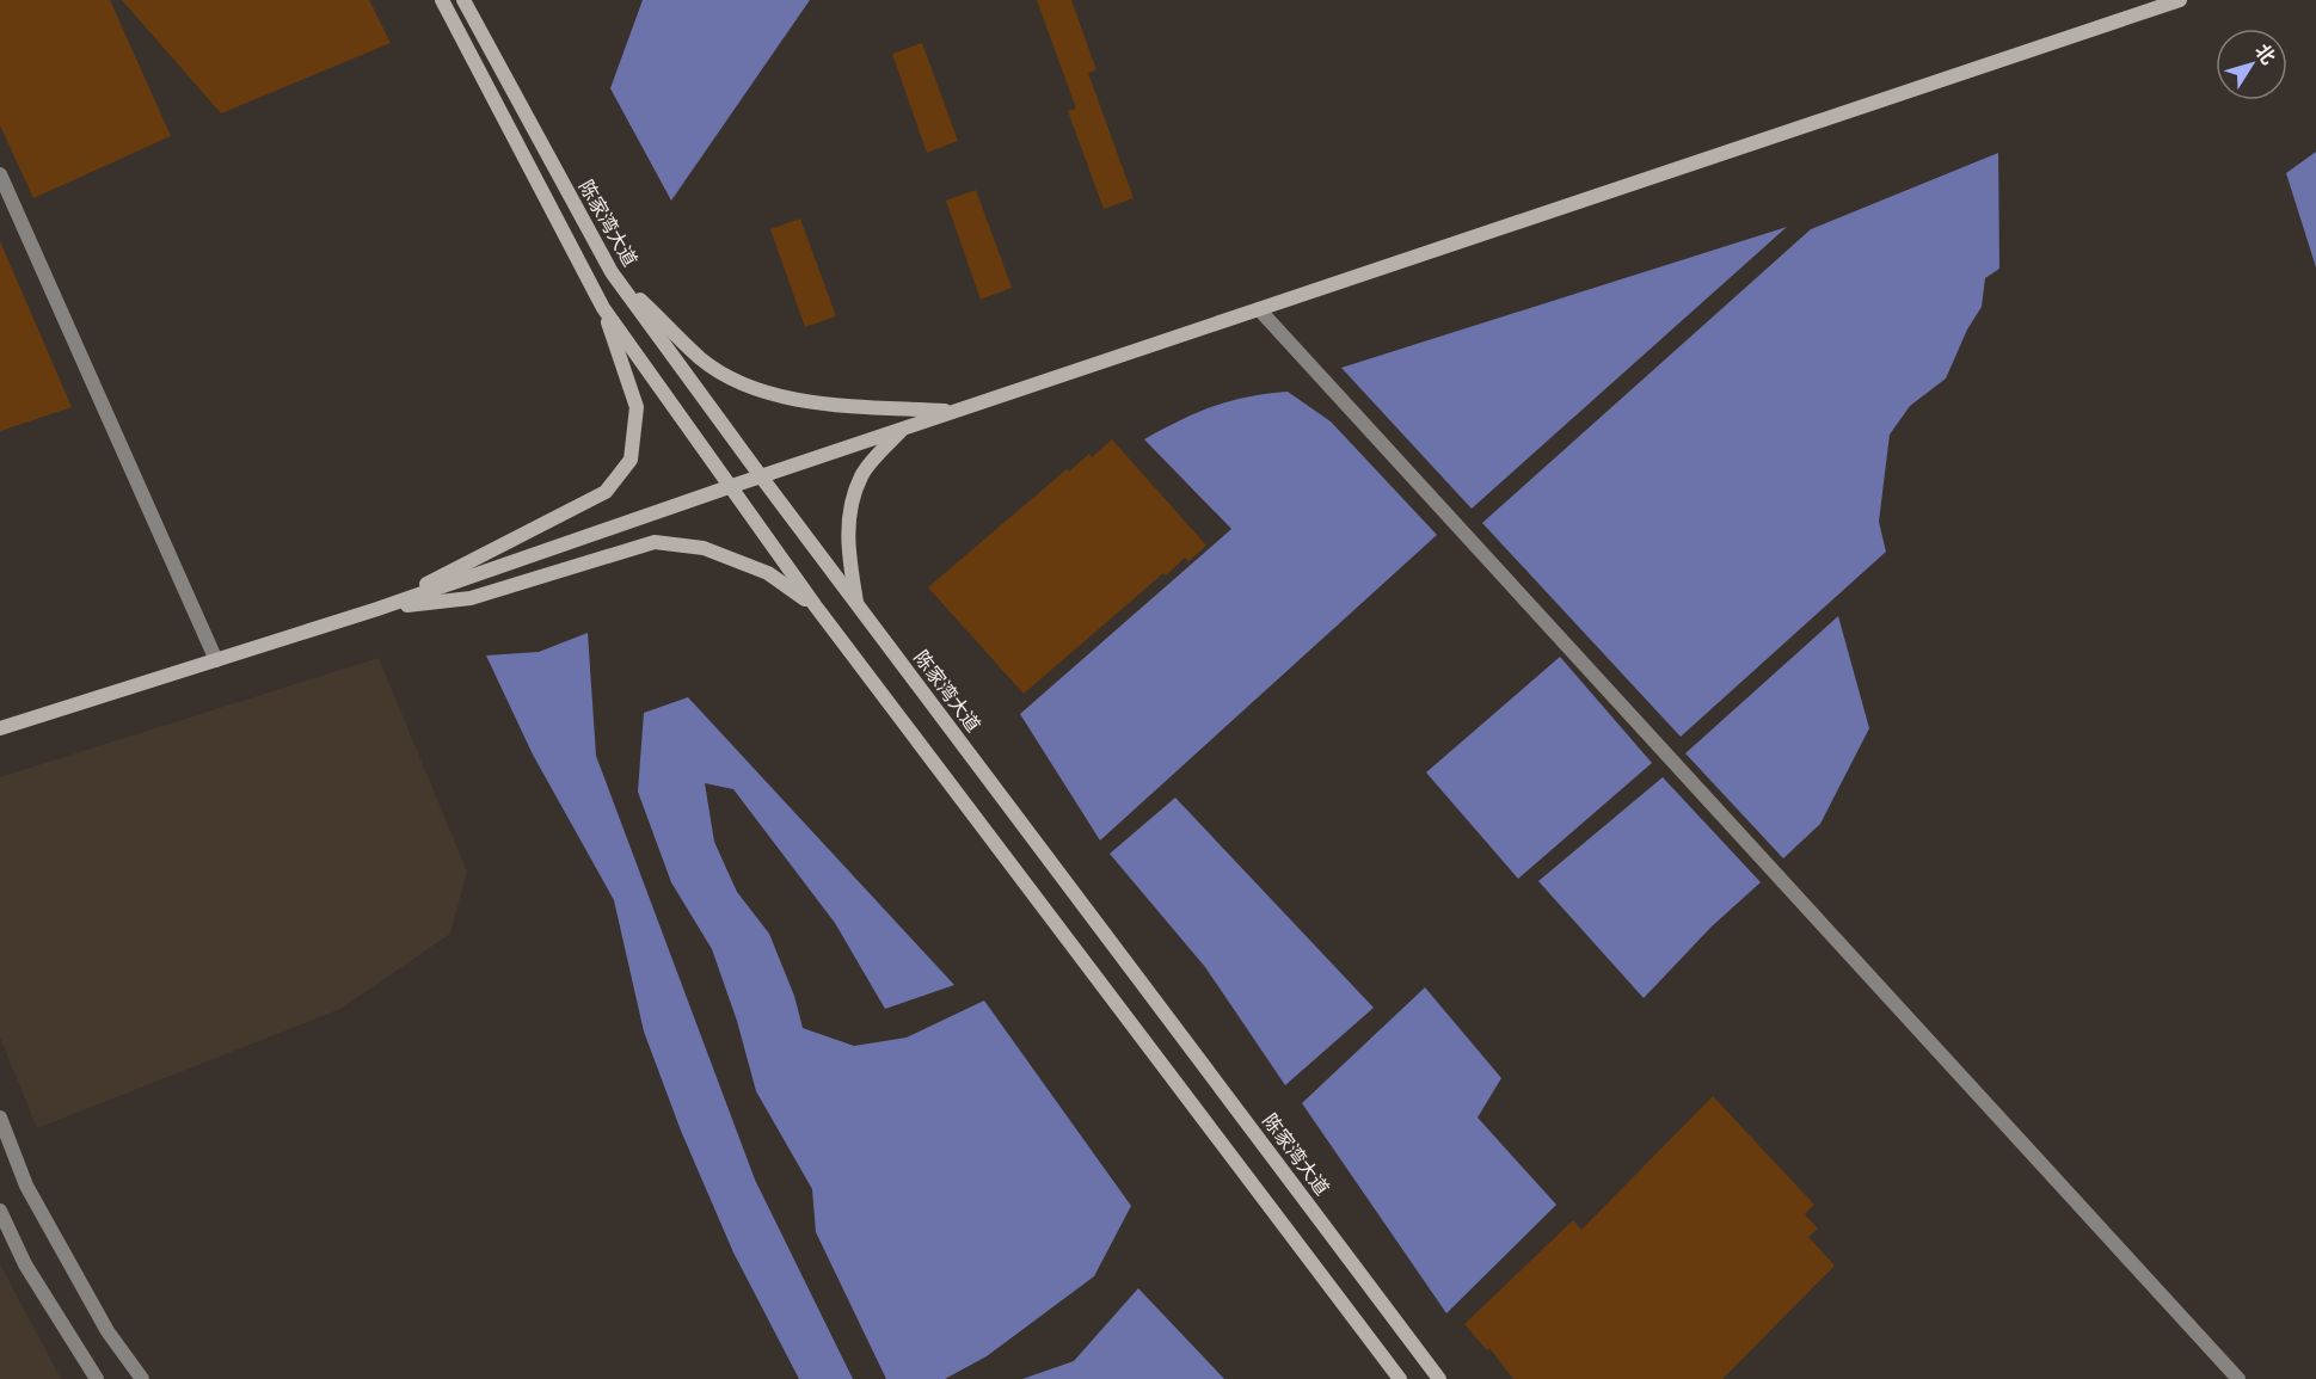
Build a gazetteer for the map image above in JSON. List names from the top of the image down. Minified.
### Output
{"streets":{"main road":["陈家湾大道"]},"north":"top right"}
